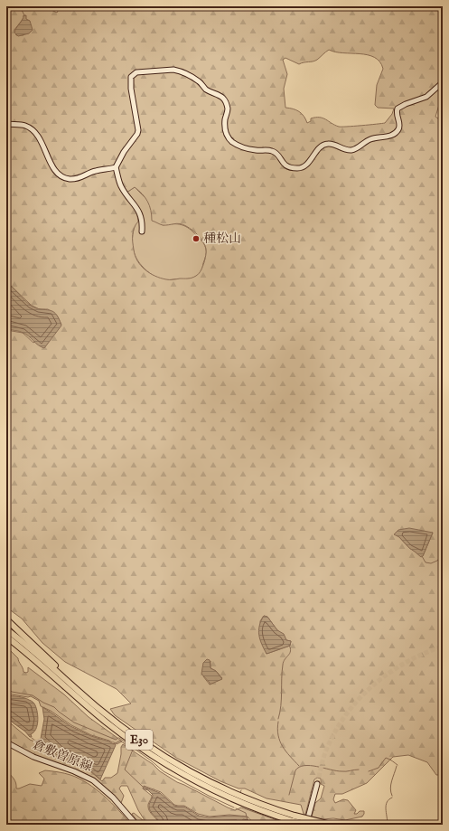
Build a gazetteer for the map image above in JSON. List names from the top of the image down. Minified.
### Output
{"streets":{"highway":["E30"],"street":["倉敷曽原線"]},"places":["種松山"]}
